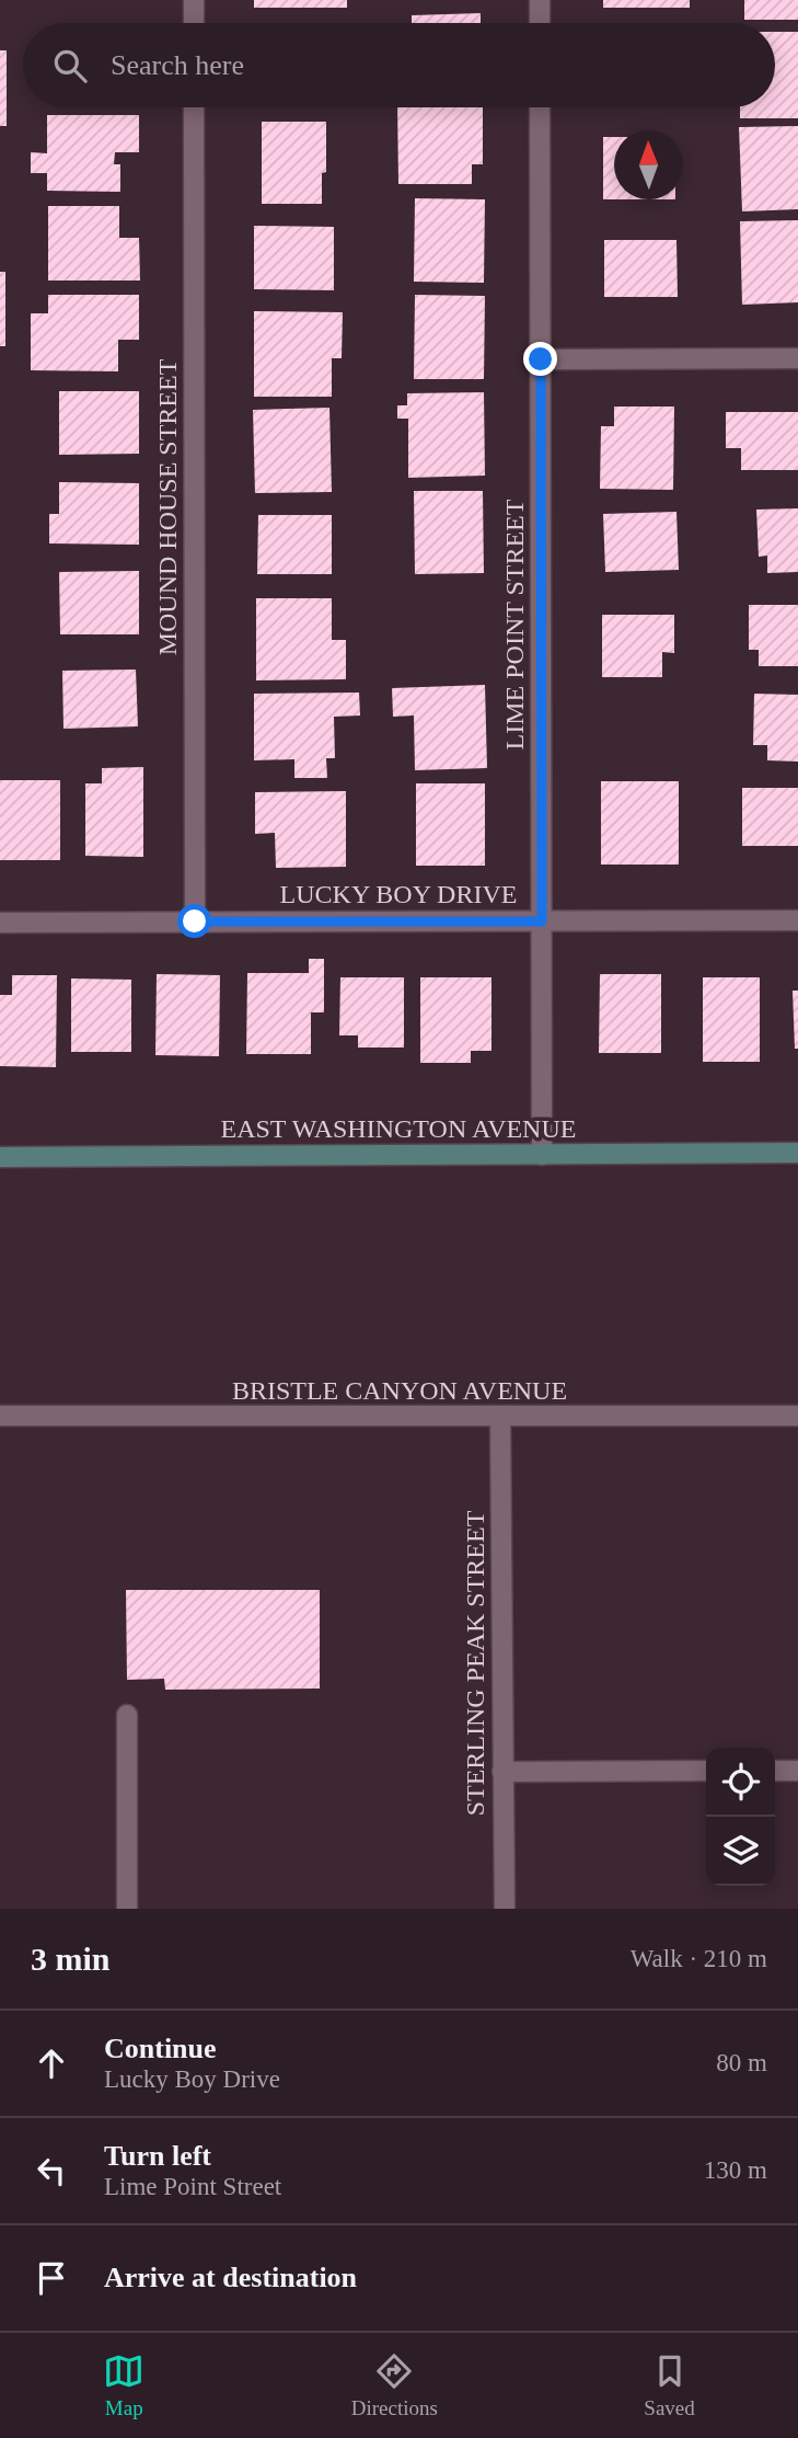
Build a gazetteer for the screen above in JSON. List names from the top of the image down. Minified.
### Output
{"streets":{"main road":["EAST WASHINGTON AVENUE"],"street":["MOUND HOUSE STREET","LIME POINT STREET","LUCKY BOY DRIVE","BRISTLE CANYON AVENUE","STERLING PEAK STREET"]},"crossings":[["MOUND HOUSE STREET","LUCKY BOY DRIVE"],["LIME POINT STREET","LUCKY BOY DRIVE"],["LIME POINT STREET","EAST WASHINGTON AVENUE"],["BRISTLE CANYON AVENUE","STERLING PEAK STREET"]],"north":"top","page":{"search":"Search here","heading":["3 min","Walk · 210 m"],"list":[["Continue","Lucky Boy Drive","80 m"],["Turn left","Lime Point Street","130 m"],"Arrive at destination"],"nav":["Map","Directions","Saved"]}}
